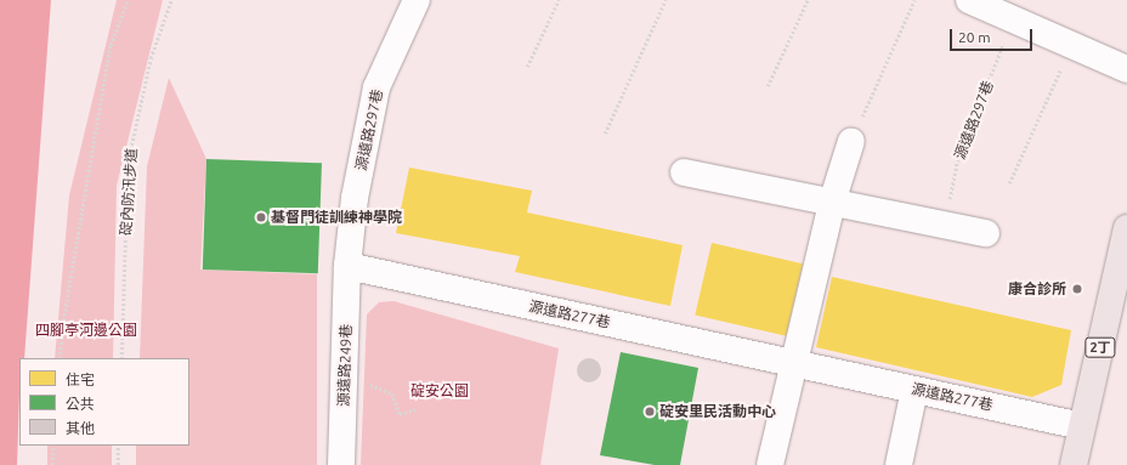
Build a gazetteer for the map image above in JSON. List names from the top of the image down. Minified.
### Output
{"streets":{"main road":["2丁"],"street":["源遠路297巷","源遠路277巷","源遠路249巷"],"path":["碇內防汛步道"]},"crossings":[["源遠路297巷","源遠路277巷"],["源遠路297巷","源遠路249巷"],["源遠路277巷","2丁"],["源遠路277巷","源遠路249巷"]],"parks":["四腳亭河邊公園","碇安公園"],"places":["基督門徒訓練神學院","康合診所","碇安里民活動中心"],"legend":["住宅","公共","其他"],"scale_bar":"20 m"}
